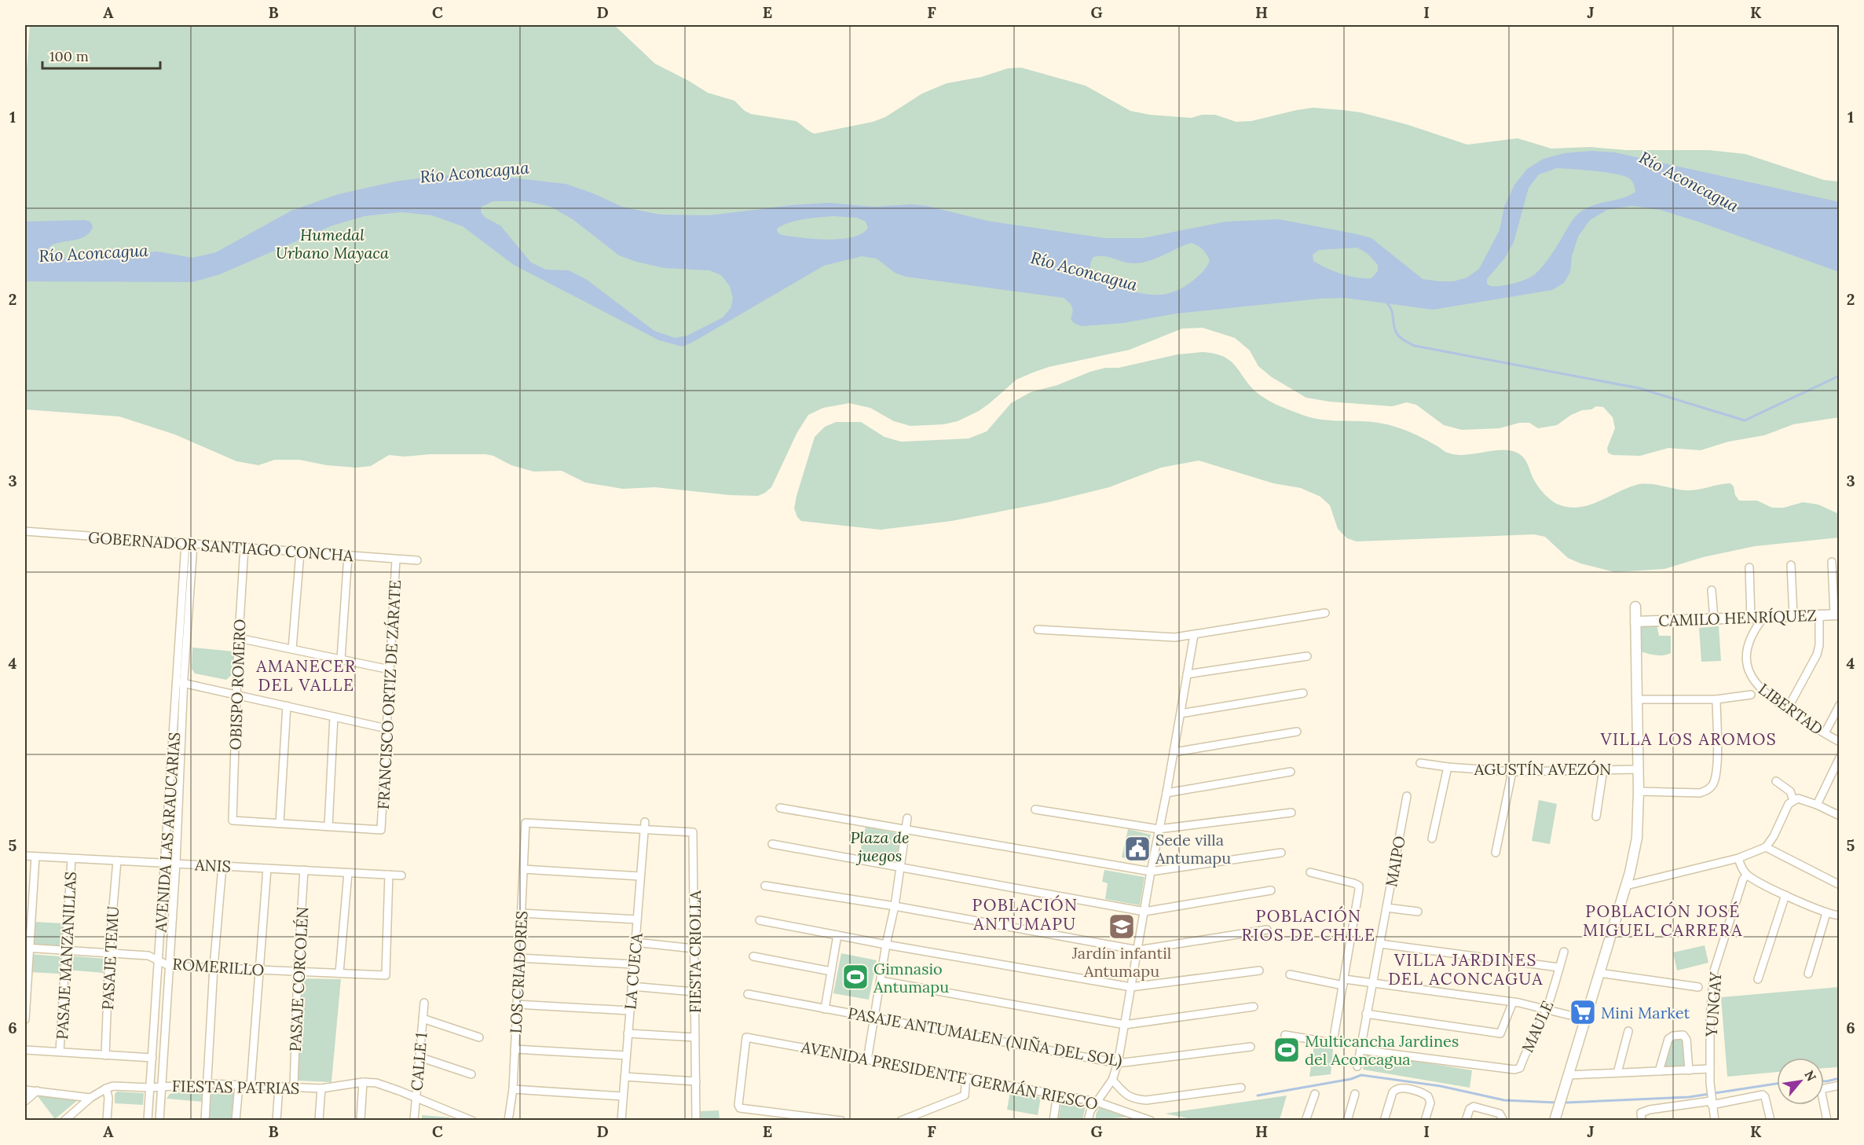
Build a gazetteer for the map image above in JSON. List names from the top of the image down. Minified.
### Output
{"streets":{"street":["GOBERNADOR SANTIAGO CONCHA","CAMILO HENRÍQUEZ","OBISPO ROMERO","FRANCISCO ORTIZ DE ZÁRATE","LIBERTAD","AGUSTÍN AVEZÓN","AVENIDA LAS ARAUCARIAS","MAIPO","ANIS","FIESTA CRIOLLA","PASAJE MANZANILLAS","PASAJE TEMU","ROMERILLO","LA CUECA","LOS CRIADORES","PASAJE CORCOLÉN","YUNGAY","MAULE","PASAJE ANTUMALEN (NIÑA DEL SOL)","CALLE 1","AVENIDA PRESIDENTE GERMÁN RIESCO","FIESTAS PATRIAS"]},"crossings":[["GOBERNADOR SANTIAGO CONCHA","OBISPO ROMERO"],["GOBERNADOR SANTIAGO CONCHA","FRANCISCO ORTIZ DE ZÁRATE"],["GOBERNADOR SANTIAGO CONCHA","AVENIDA LAS ARAUCARIAS"],["CAMILO HENRÍQUEZ","LIBERTAD"],["AVENIDA LAS ARAUCARIAS","ANIS"],["AVENIDA LAS ARAUCARIAS","ROMERILLO"],["AVENIDA LAS ARAUCARIAS","FIESTAS PATRIAS"],["MAIPO","MAULE"],["ANIS","PASAJE MANZANILLAS"],["ANIS","PASAJE TEMU"],["ANIS","ROMERILLO"],["ANIS","PASAJE CORCOLÉN"],["FIESTA CRIOLLA","LA CUECA"],["FIESTA CRIOLLA","LOS CRIADORES"],["PASAJE MANZANILLAS","ROMERILLO"],["PASAJE TEMU","ROMERILLO"],["ROMERILLO","PASAJE CORCOLÉN"],["LA CUECA","LOS CRIADORES"],["PASAJE CORCOLÉN","FIESTAS PATRIAS"],["CALLE 1","FIESTAS PATRIAS"]],"districts":["AMANECER DEL VALLE","VILLA LOS AROMOS","POBLACIÓN ANTUMAPU","POBLACIÓN JOSÉ MIGUEL CARRERA","POBLACIÓN RIOS DE CHILE","VILLA JARDINES DEL ACONCAGUA"],"water":["Río Aconcagua"],"parks":["Humedal Urbano Mayaca","Plaza de juegos"],"places":{"public building":["Sede villa Antumapu"],"school or university":["Jardín infantil Antumapu"],"sports":["Gimnasio Antumapu","Multicancha Jardines del Aconcagua"],"supermarket":["Mini Market"]},"scale_bar":"100 m","north":"top right","grid":{"columns":["A","B","C","D","E","F","G","H","I","J","K"],"rows":["1","2","3","4","5","6"]}}
